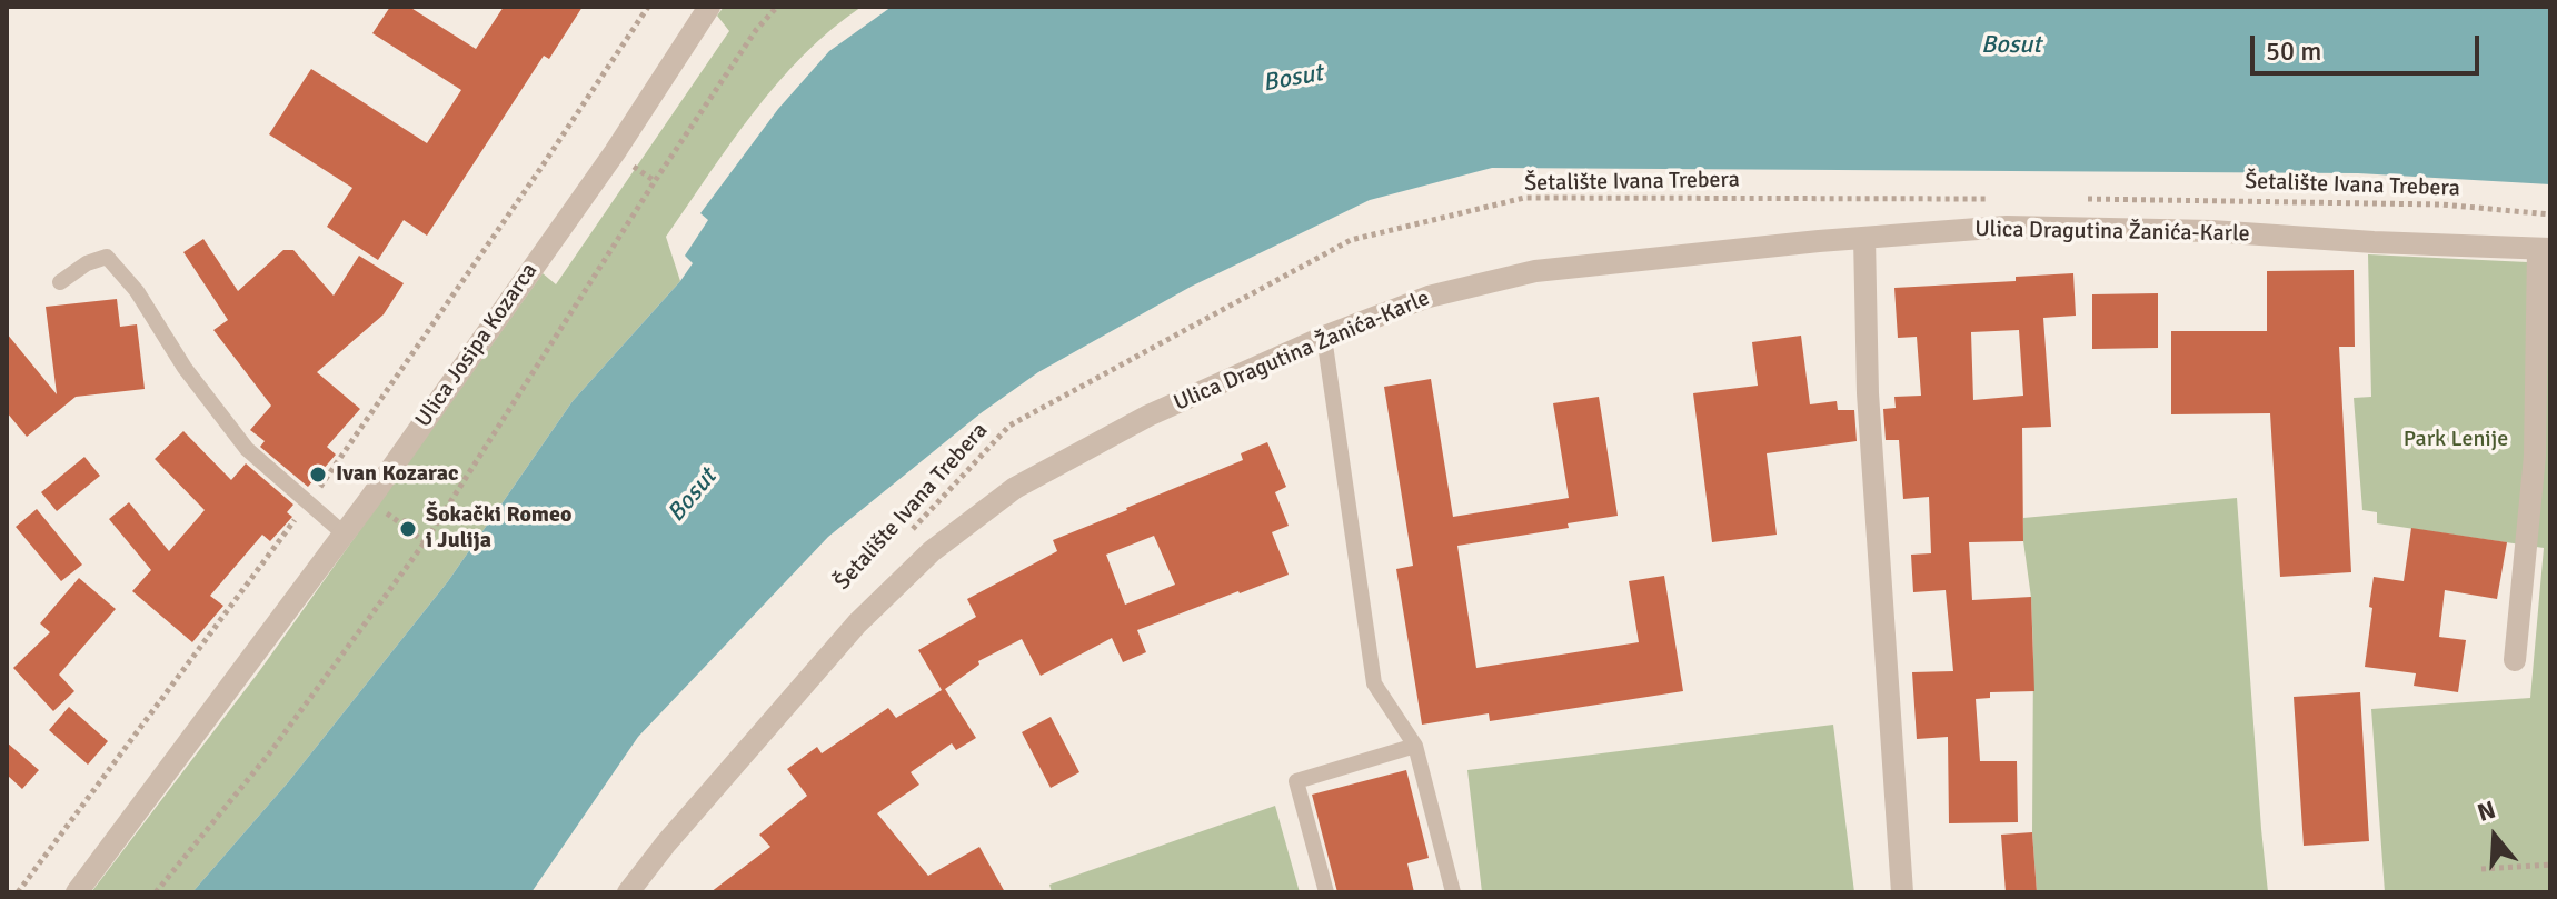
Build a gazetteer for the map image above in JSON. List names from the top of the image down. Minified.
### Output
{"streets":{"street":["Ulica Dragutina Žanića-Karle","Ulica Josipa Kozarca"],"path":["Šetalište Ivana Trebera"]},"water":["Bosut"],"parks":["Park Lenije"],"places":["Ivan Kozarac","Šokački Romeo i Julija"],"scale_bar":"50 m","north":"top"}
